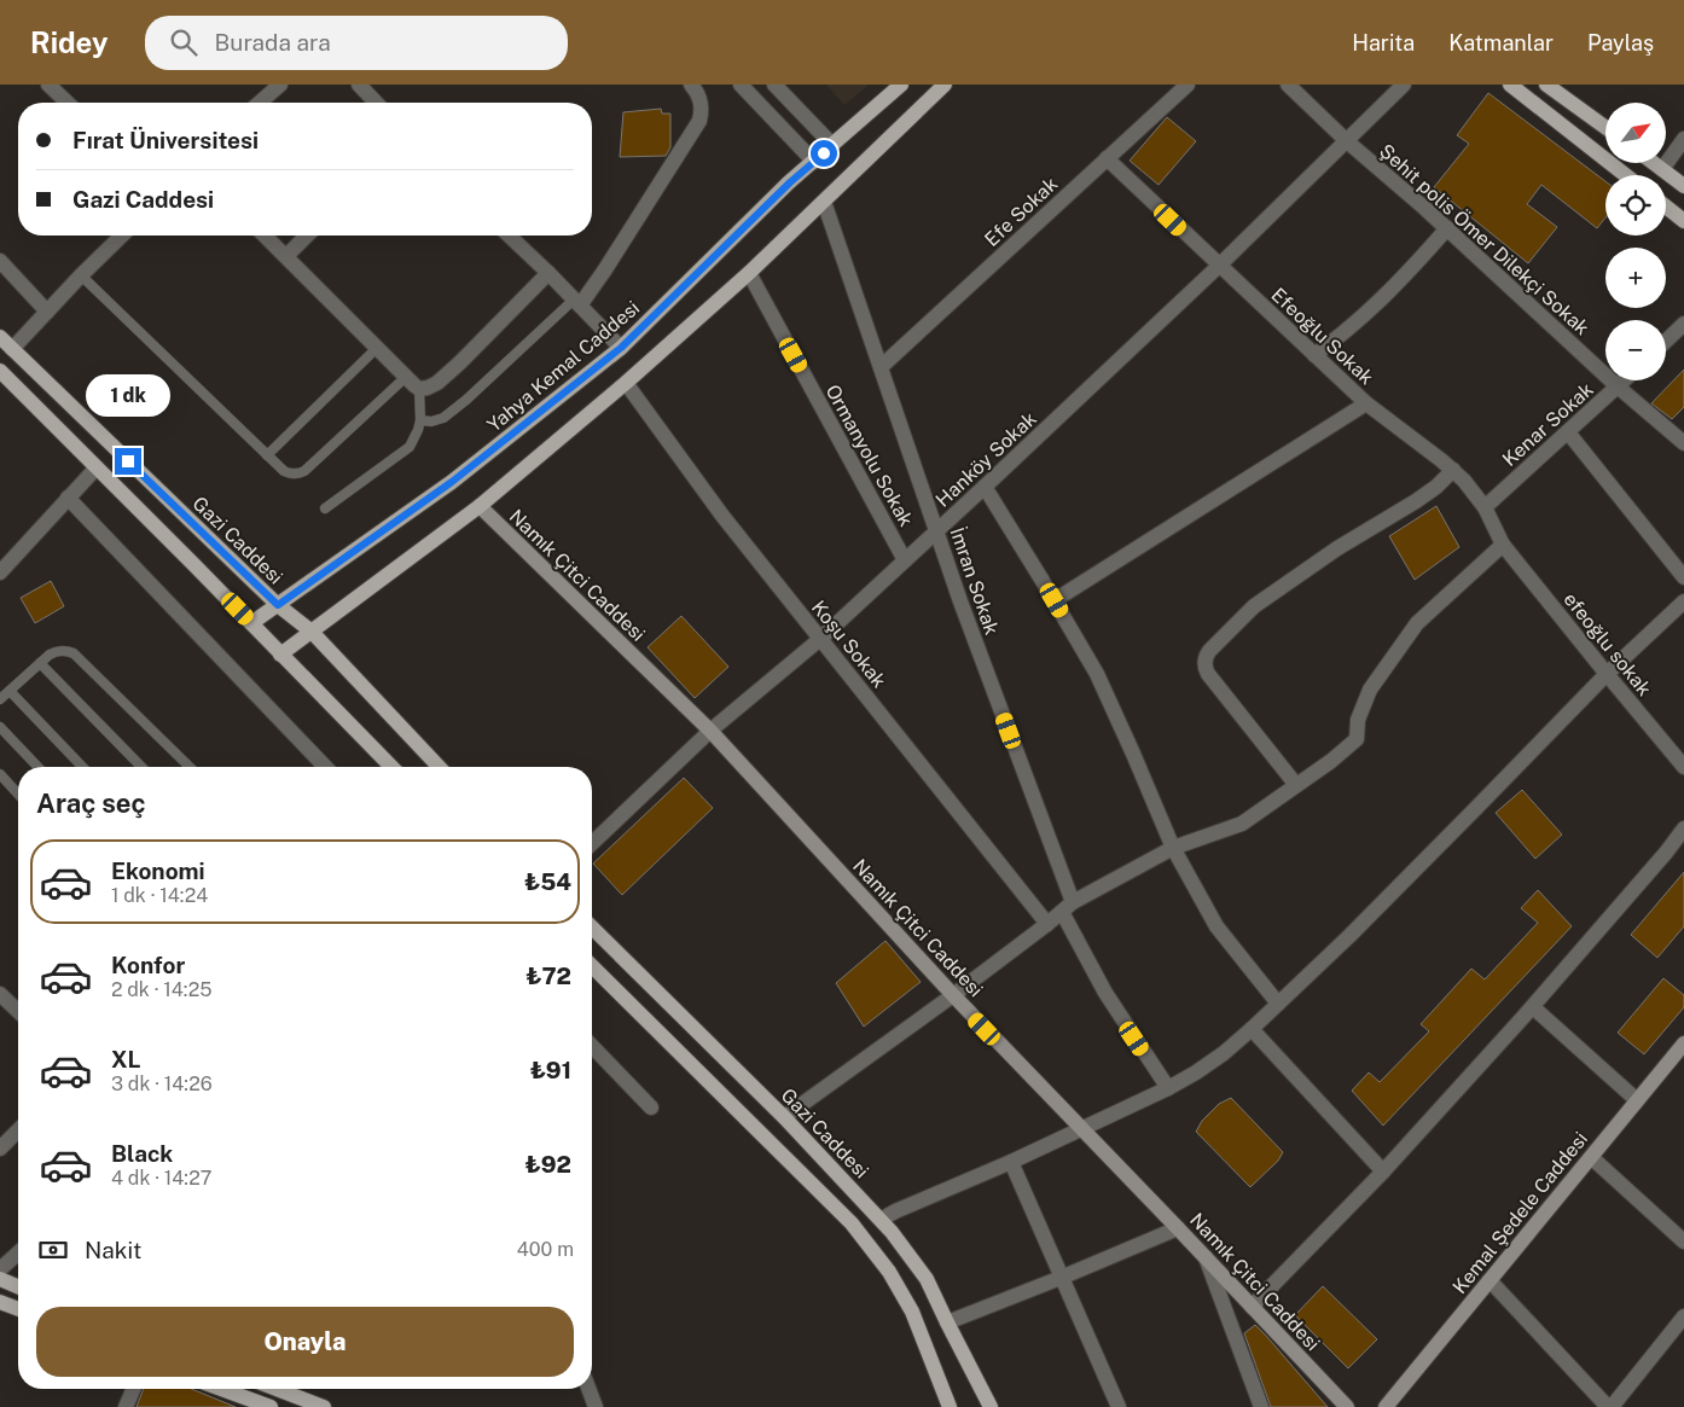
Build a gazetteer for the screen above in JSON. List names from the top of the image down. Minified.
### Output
{"streets":{"main road":["Yahya Kemal Caddesi","Gazi Caddesi"],"street":["Efe Sokak","Şehit polis Ömer Dilekçi Sokak","Efeoğlu Sokak","Kenar Sokak","Ormanyolu Sokak","Hanköy Sokak","Namık Çitci Caddesi","İmran Sokak","Koşu Sokak","efeoğlu sokak","Kemal Şedele Caddesi"]},"crossings":[["Efe Sokak","Efeoğlu Sokak"],["Efe Sokak","İmran Sokak"],["Şehit polis Ömer Dilekçi Sokak","Kenar Sokak"],["Şehit polis Ömer Dilekçi Sokak","Hanköy Sokak"],["Efeoğlu Sokak","Kenar Sokak"],["Efeoğlu Sokak","Hanköy Sokak"],["Efeoğlu Sokak","efeoğlu sokak"],["Yahya Kemal Caddesi","Gazi Caddesi"],["Ormanyolu Sokak","Hanköy Sokak"],["Hanköy Sokak","Namık Çitci Caddesi"],["Hanköy Sokak","İmran Sokak"],["Hanköy Sokak","Koşu Sokak"]],"north":"top right","page":{"header":"Ridey","search":"Burada ara","nav":["Harita","Katmanlar","Paylaş"],"map_buttons":["+","−"],"banner":["Fırat Üniversitesi","Gazi Caddesi"],"bubble":"1 dk","heading":"Araç seç","list":[{"name":"Ekonomi","note":"1 dk · 14:24","value":"₺54"},{"name":"Konfor","note":"2 dk · 14:25","value":"₺72"},{"name":"XL","note":"3 dk · 14:26","value":"₺91"},{"name":"Black","note":"4 dk · 14:27","value":"₺92"}],"pay":["Nakit","400 m"],"buttons":"Onayla"}}
